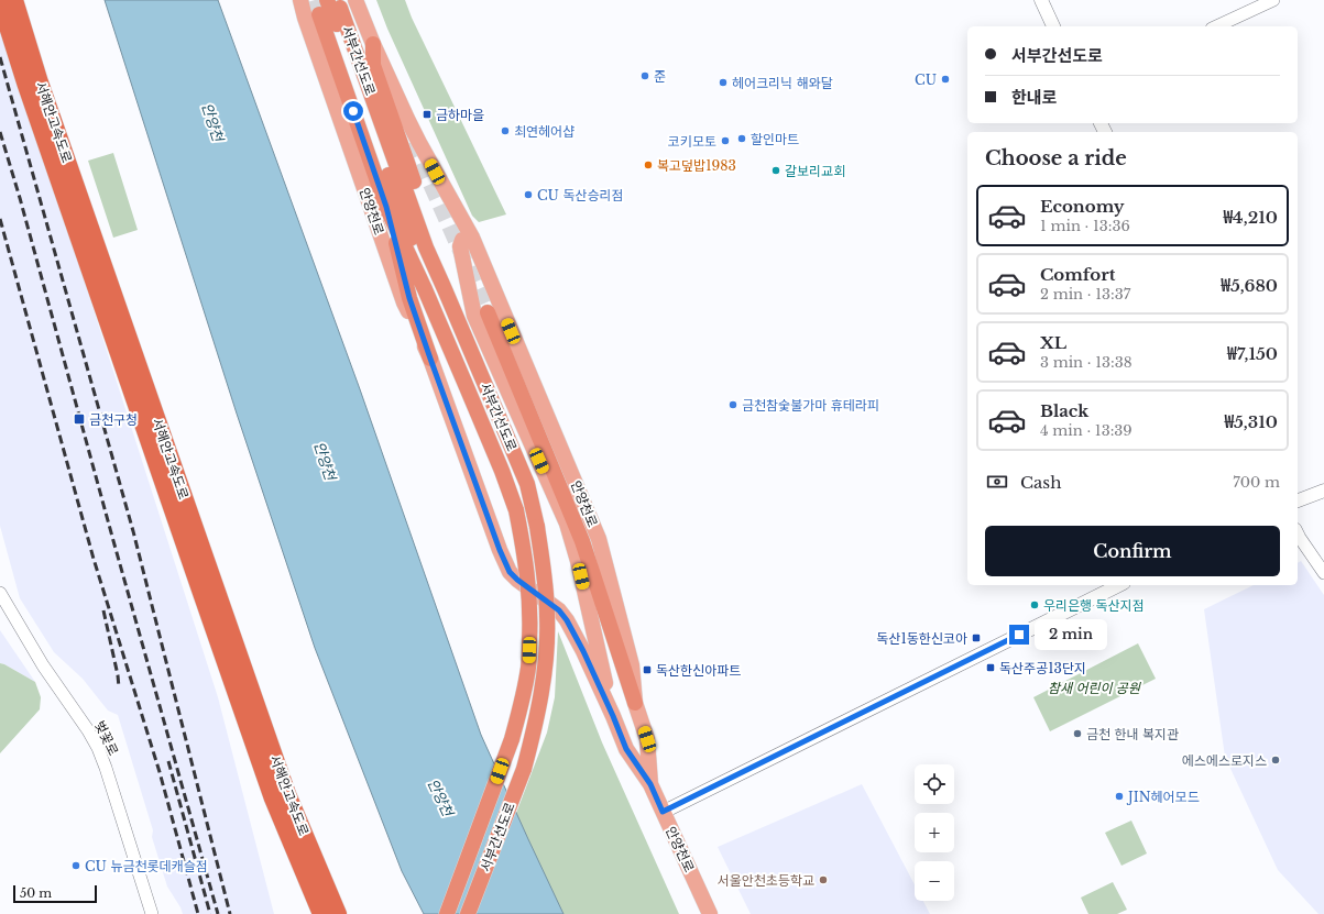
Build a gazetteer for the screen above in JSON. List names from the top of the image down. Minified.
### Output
{"streets":{"highway":["서부간선도로","서해안고속도로"],"main road":["안양천로"],"street":["벚꽃로"]},"water":["안양천"],"parks":["참새 어린이 공원"],"places":{"other":["준","CU","헤어크리닉 해와달","최연헤어샵","할인마트","코키모토","복고덮밥1983","갈보리교회","CU 독산승리점","금천참숯불가마 휴테라피","우리은행 독산지점","금천 한내 복지관","에스에스로지스","JIN헤어모드","CU 뉴금천롯데캐슬점","서울안천초등학교"],"transit":["금하마을","금천구청","독산1동한신코아","독산주공13단지","독산한신아파트"]},"scale_bar":"50 m","page":{"banner":["서부간선도로","한내로"],"heading":"Choose a ride","list":[{"name":"Economy","note":"1 min · 13:36","value":"₩4,210"},{"name":"Comfort","note":"2 min · 13:37","value":"₩5,680"},{"name":"XL","note":"3 min · 13:38","value":"₩7,150"},{"name":"Black","note":"4 min · 13:39","value":"₩5,310"}],"pay":["Cash","700 m"],"buttons":"Confirm","bubble":"2 min","map_buttons":["+","−"],"scale":"50 m"}}
